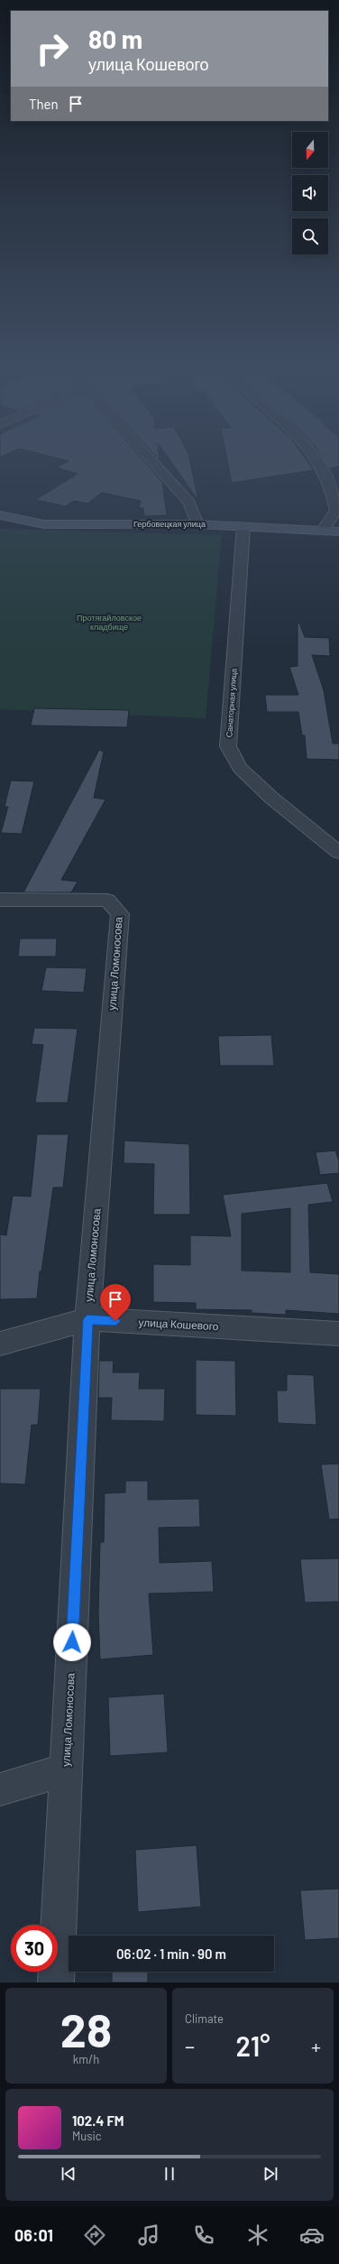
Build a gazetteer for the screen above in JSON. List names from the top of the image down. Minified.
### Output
{"streets":{"street":["Гербовецкая улица","Санаторная улица","улица Ломоносова","улица Кошевого"]},"crossings":[["Гербовецкая улица","Санаторная улица"],["улица Ломоносова","улица Кошевого"]],"parks":["Протягайловское кладбище"],"north":"bottom","page":{"turn":["80 m","улица Кошевого"],"then":"Then","limit":"30","trip":"06:02 · 1 min · 90 m","tile":[["28","km/h"],"Climate"],"heat":["−","21°","+"],"song":["102.4 FM","Music"],"tabs":"06:01"}}
